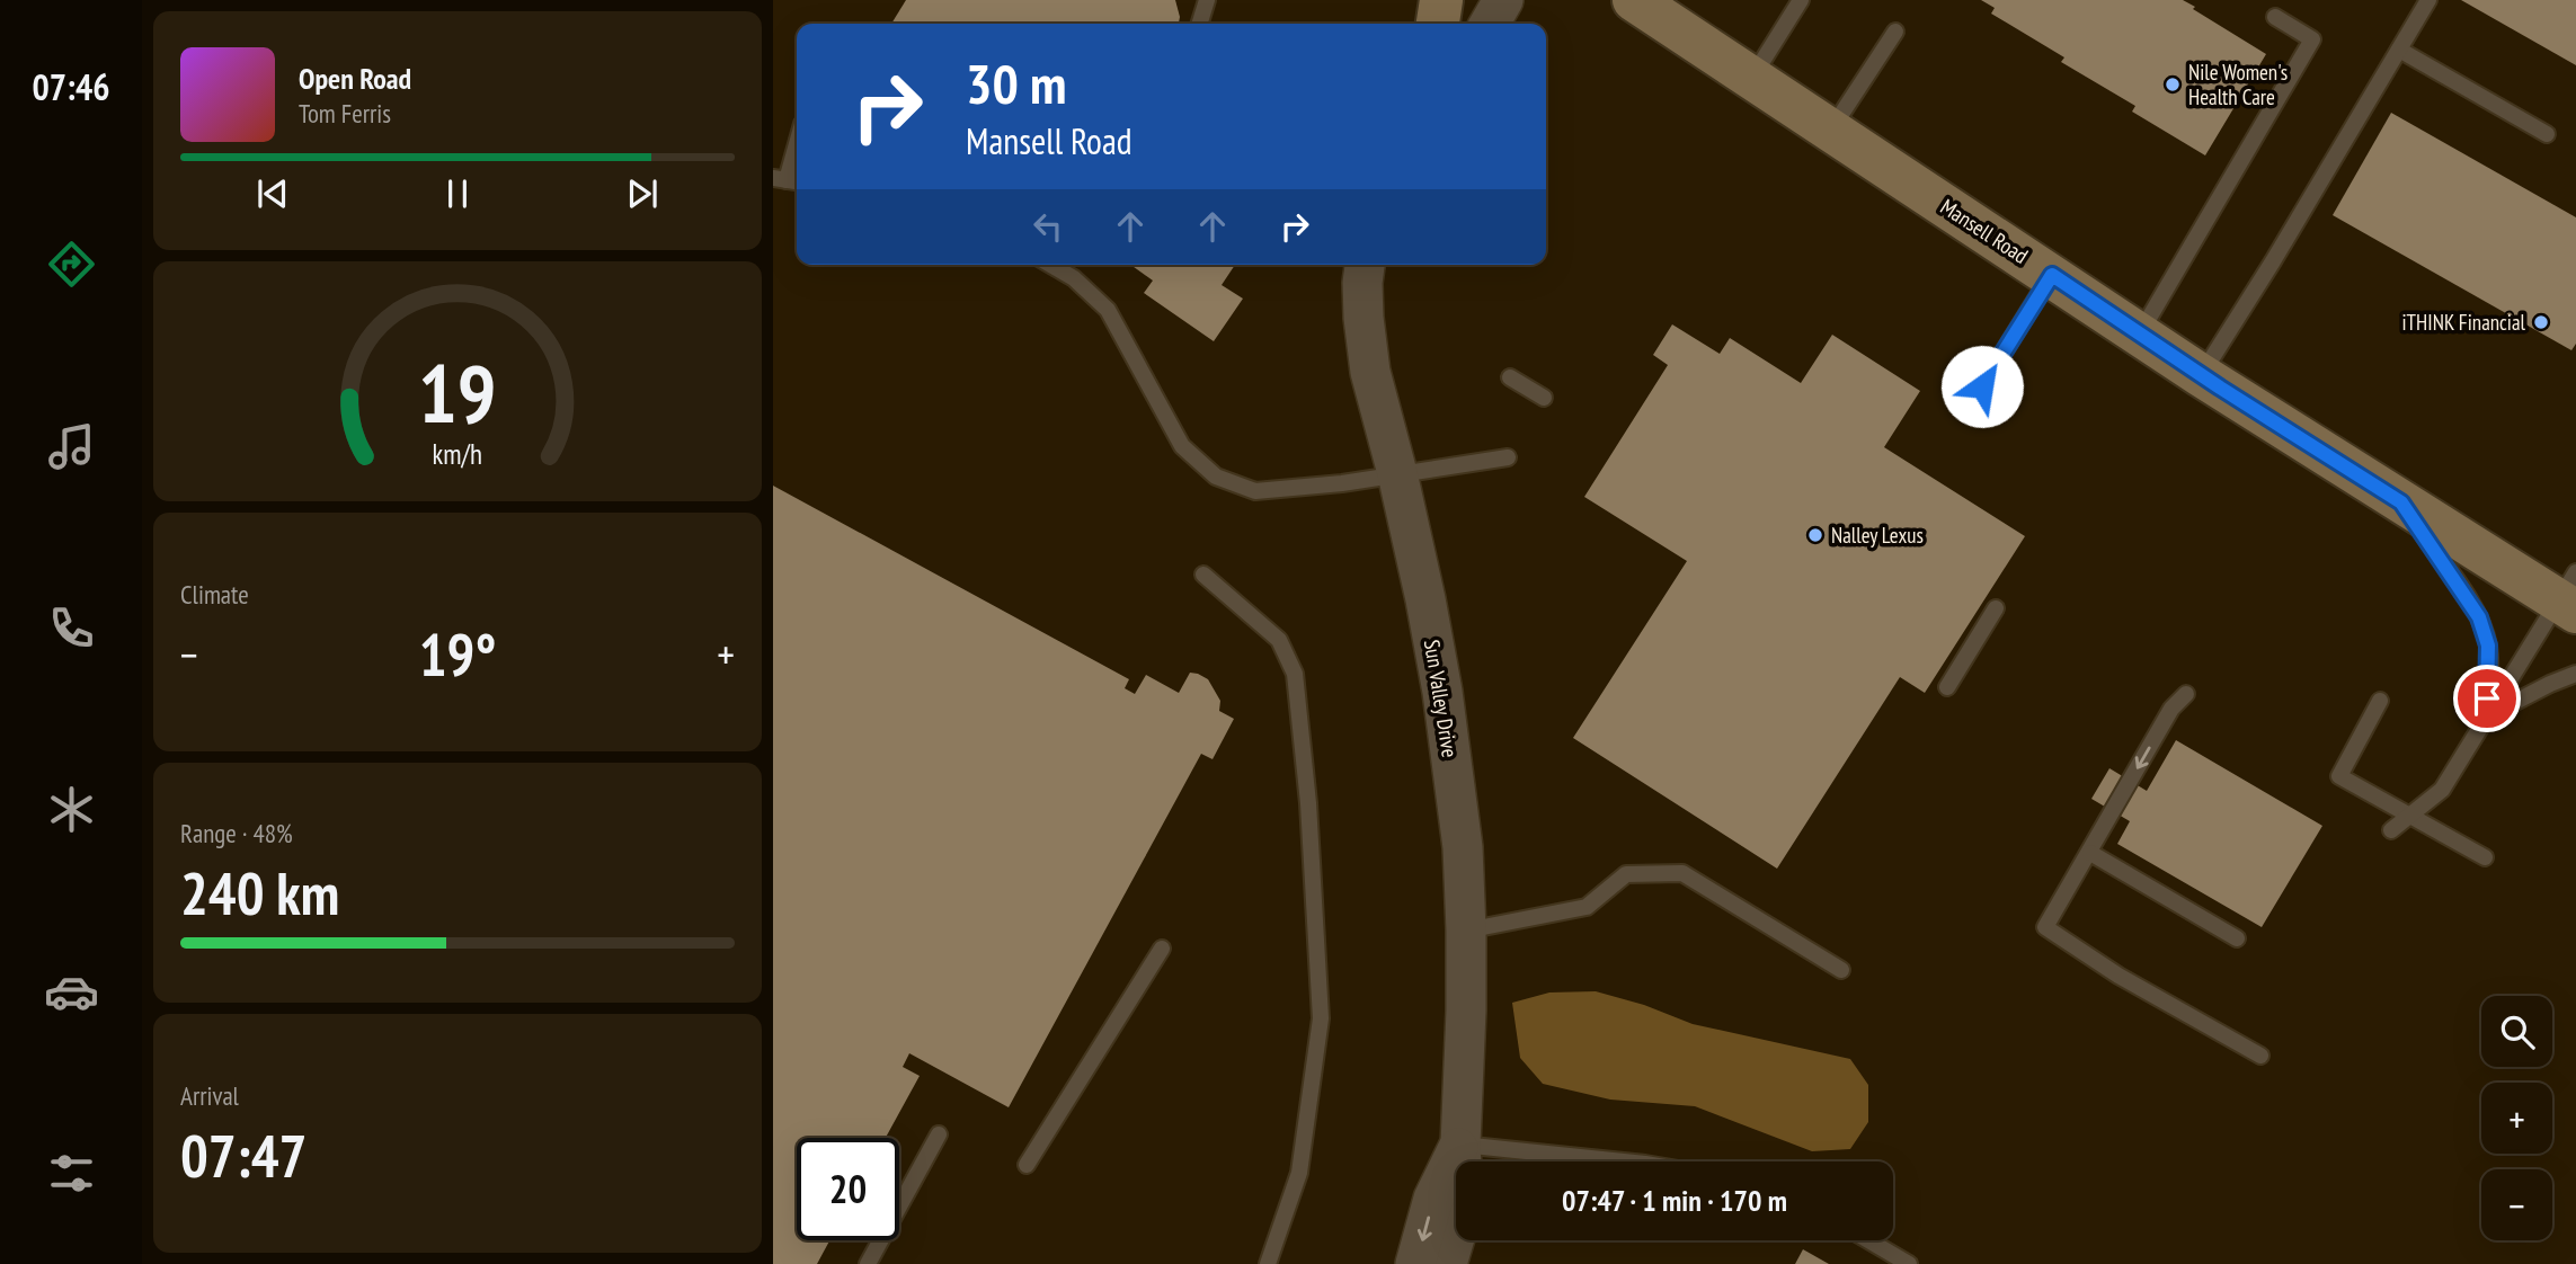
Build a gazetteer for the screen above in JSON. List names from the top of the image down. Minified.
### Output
{"streets":{"main road":["Mansell Road"],"street":["Sun Valley Drive"]},"places":["Nile Women's Health Care","iTHINK Financial","Nalley Lexus"],"page":{"tabs":"07:46","turn":["30 m","Mansell Road"],"song":["Open Road","Tom Ferris"],"tile":["Climate",["Range · 48%","240 km"],["Arrival","07:47"]],"heat":["−","19°","+"],"map_buttons":["+","−"],"limit":"20","trip":"07:47 · 1 min · 170 m","gauge":["19","km/h"]}}
